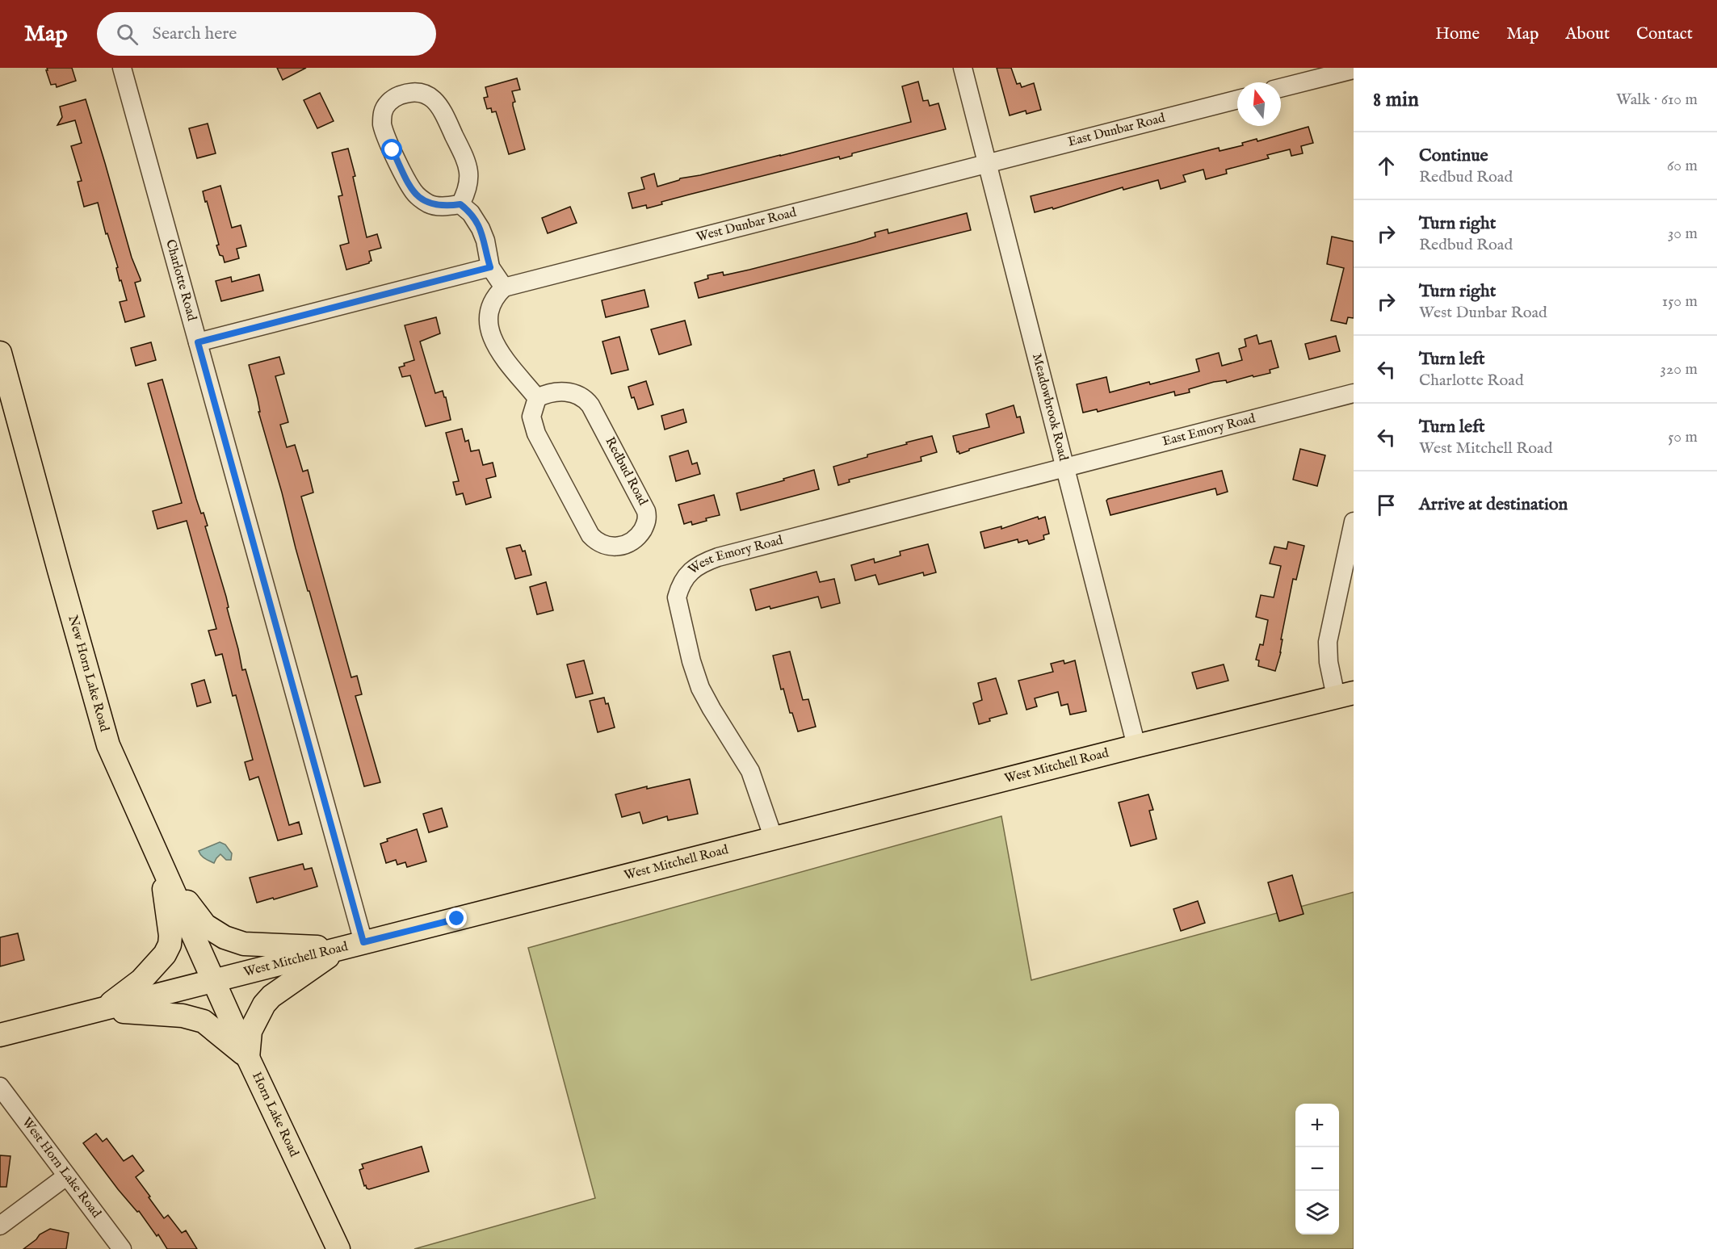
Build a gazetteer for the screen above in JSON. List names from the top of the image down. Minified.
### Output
{"streets":{"main road":["New Horn Lake Road","West Mitchell Road","Horn Lake Road"],"street":["East Dunbar Road","West Dunbar Road","Charlotte Road","Meadowbrook Road","East Emory Road","Redbud Road","West Emory Road","West Horn Lake Road"]},"crossings":[["East Dunbar Road","West Dunbar Road"],["East Dunbar Road","Meadowbrook Road"],["West Dunbar Road","Meadowbrook Road"],["Charlotte Road","West Mitchell Road"],["Meadowbrook Road","East Emory Road"],["Meadowbrook Road","West Emory Road"],["Meadowbrook Road","West Mitchell Road"],["East Emory Road","West Emory Road"],["West Emory Road","West Mitchell Road"],["New Horn Lake Road","West Mitchell Road"],["New Horn Lake Road","Horn Lake Road"],["West Mitchell Road","Horn Lake Road"]],"north":"top","page":{"header":"Map","search":"Search here","nav":["Home","Map","About","Contact"],"heading":["8 min","Walk · 610 m"],"list":[["Continue","Redbud Road","60 m"],["Turn right","Redbud Road","30 m"],["Turn right","West Dunbar Road","150 m"],["Turn left","Charlotte Road","320 m"],["Turn left","West Mitchell Road","50 m"],"Arrive at destination"],"map_buttons":["+","−"]}}
